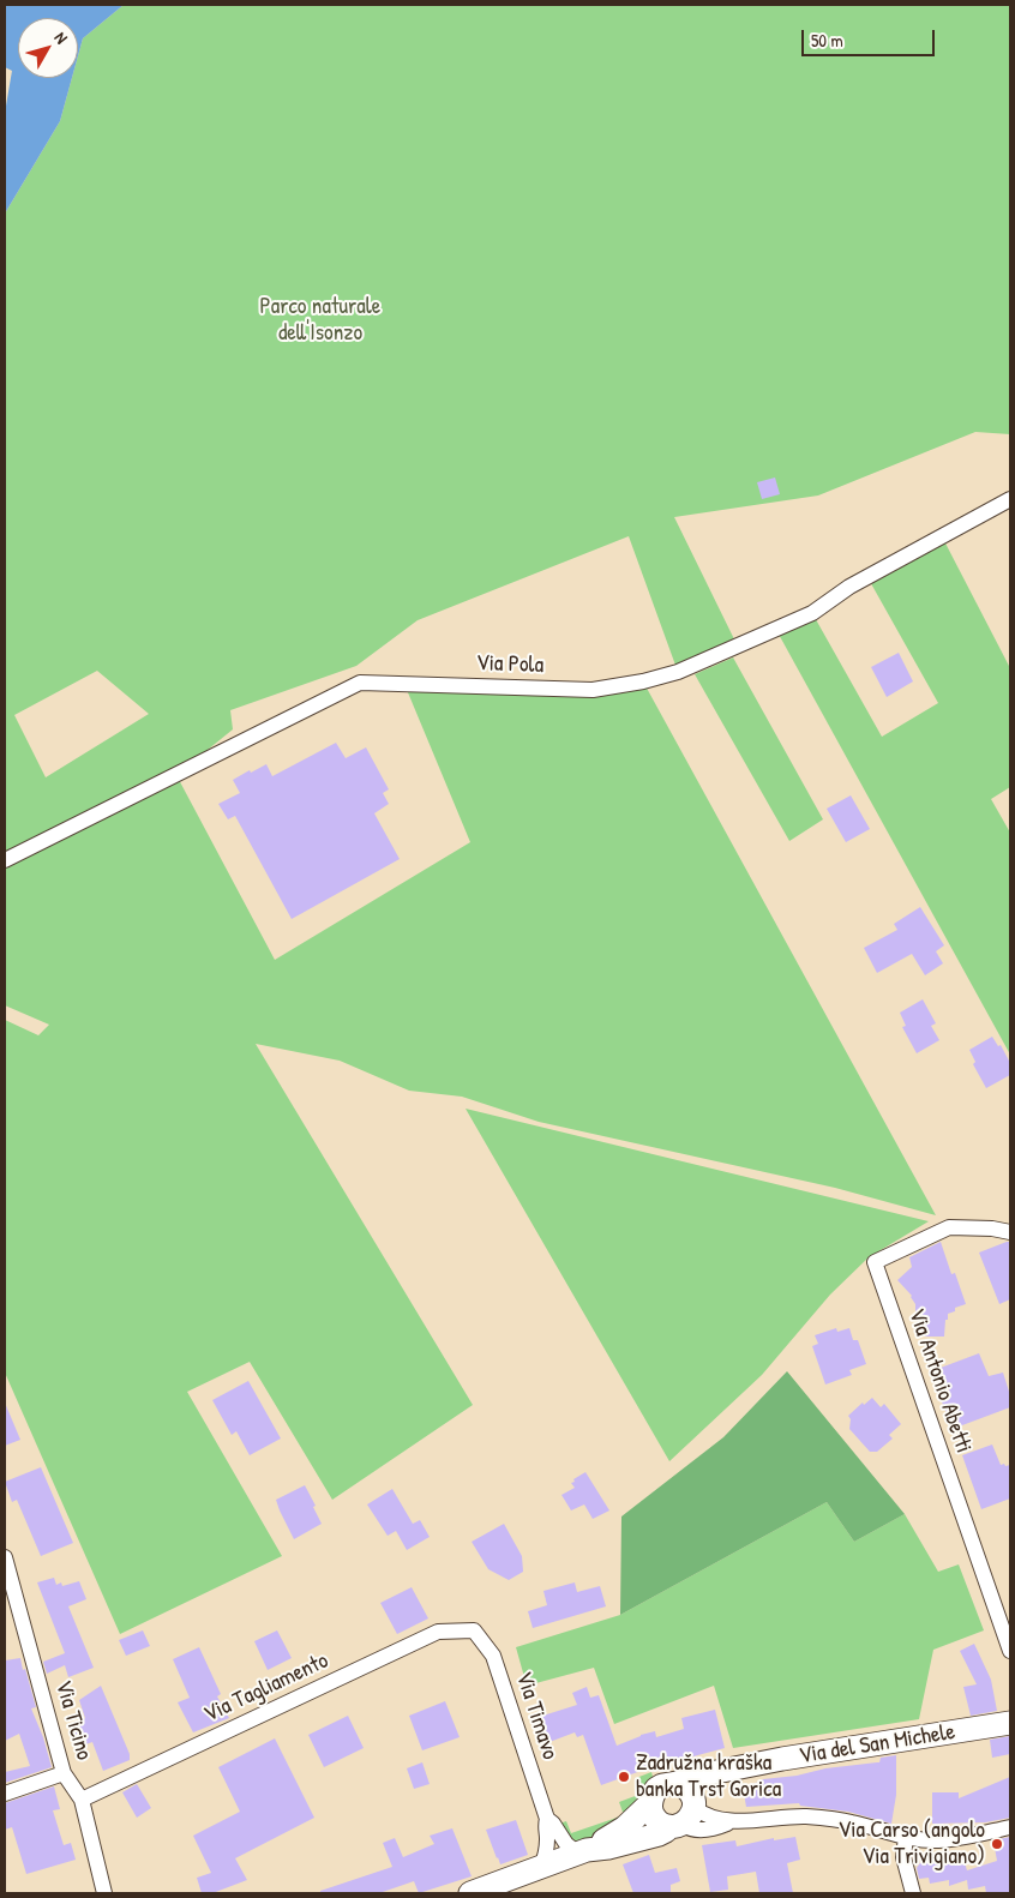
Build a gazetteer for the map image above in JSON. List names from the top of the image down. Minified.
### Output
{"streets":{"main road":["Via del San Michele"],"street":["Via Pola","Via Antonio Abetti","Via Tagliamento","Via Timavo","Via Ticino"]},"crossings":[["Via Tagliamento","Via Timavo"],["Via Tagliamento","Via Ticino"],["Via Timavo","Via del San Michele"]],"parks":["Parco naturale dell'Isonzo"],"places":["Zadružna kraška banka Trst Gorica","Via Carso (angolo Via Trivigiano)"],"scale_bar":"50 m","north":"top right"}
